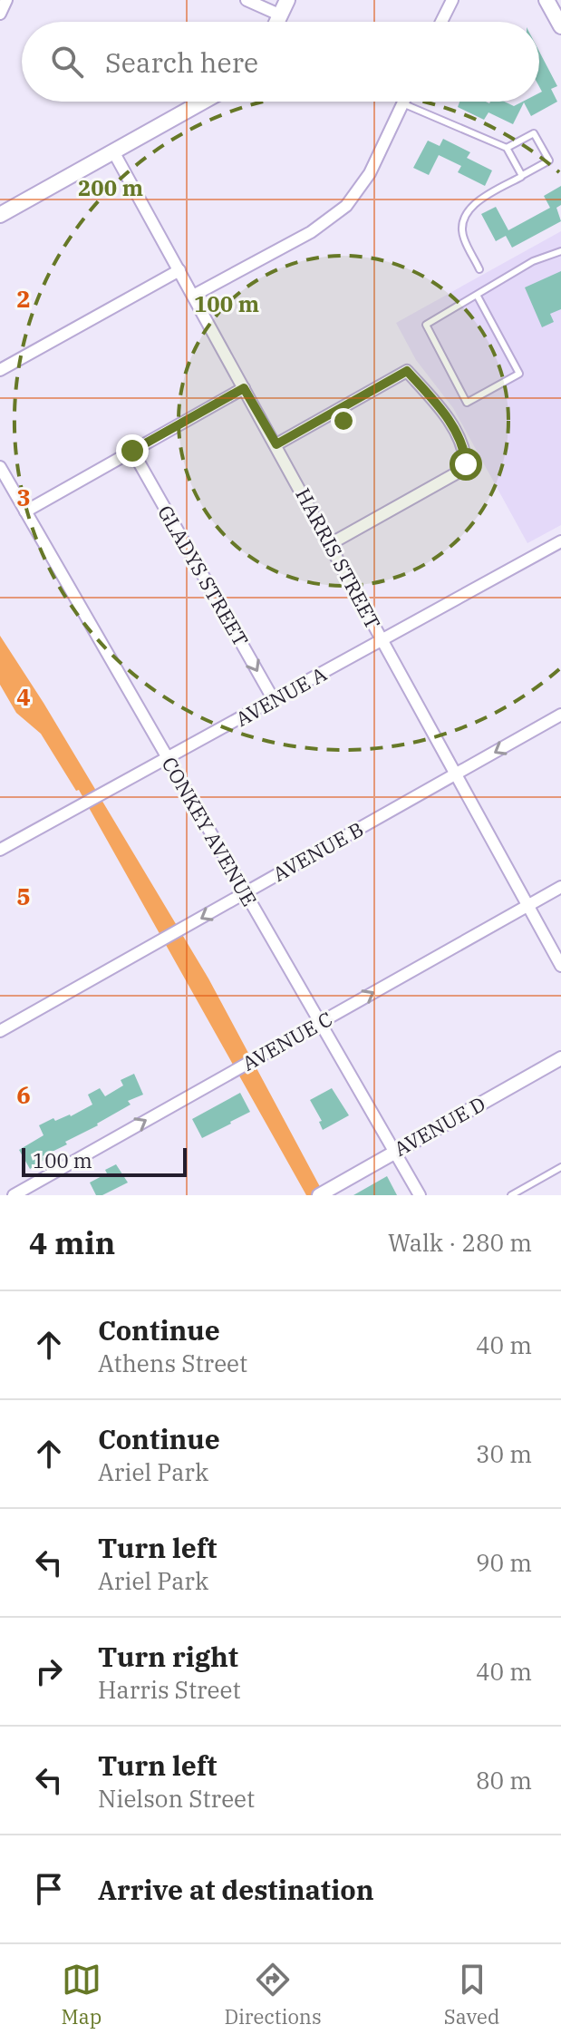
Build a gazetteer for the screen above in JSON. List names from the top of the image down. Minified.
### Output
{"streets":{"street":["HARRIS STREET","GLADYS STREET","AVENUE A","CONKEY AVENUE","AVENUE B","AVENUE C","AVENUE D"]},"crossings":[["HARRIS STREET","AVENUE A"],["HARRIS STREET","AVENUE B"],["HARRIS STREET","AVENUE C"],["GLADYS STREET","AVENUE A"],["AVENUE A","CONKEY AVENUE"],["CONKEY AVENUE","AVENUE B"],["CONKEY AVENUE","AVENUE C"],["CONKEY AVENUE","AVENUE D"]],"one_way":["GLADYS STREET","AVENUE B","AVENUE C"],"scale_bar":"100 m","page":{"search":"Search here","scale":"100 m","heading":["4 min","Walk · 280 m"],"list":[["Continue","Athens Street","40 m"],["Continue","Ariel Park","30 m"],["Turn left","Ariel Park","90 m"],["Turn right","Harris Street","40 m"],["Turn left","Nielson Street","80 m"],"Arrive at destination"],"nav":["Map","Directions","Saved"]},"grid":{"rows":["2","3","4","5","6"]},"rings":["200 m","100 m"]}
